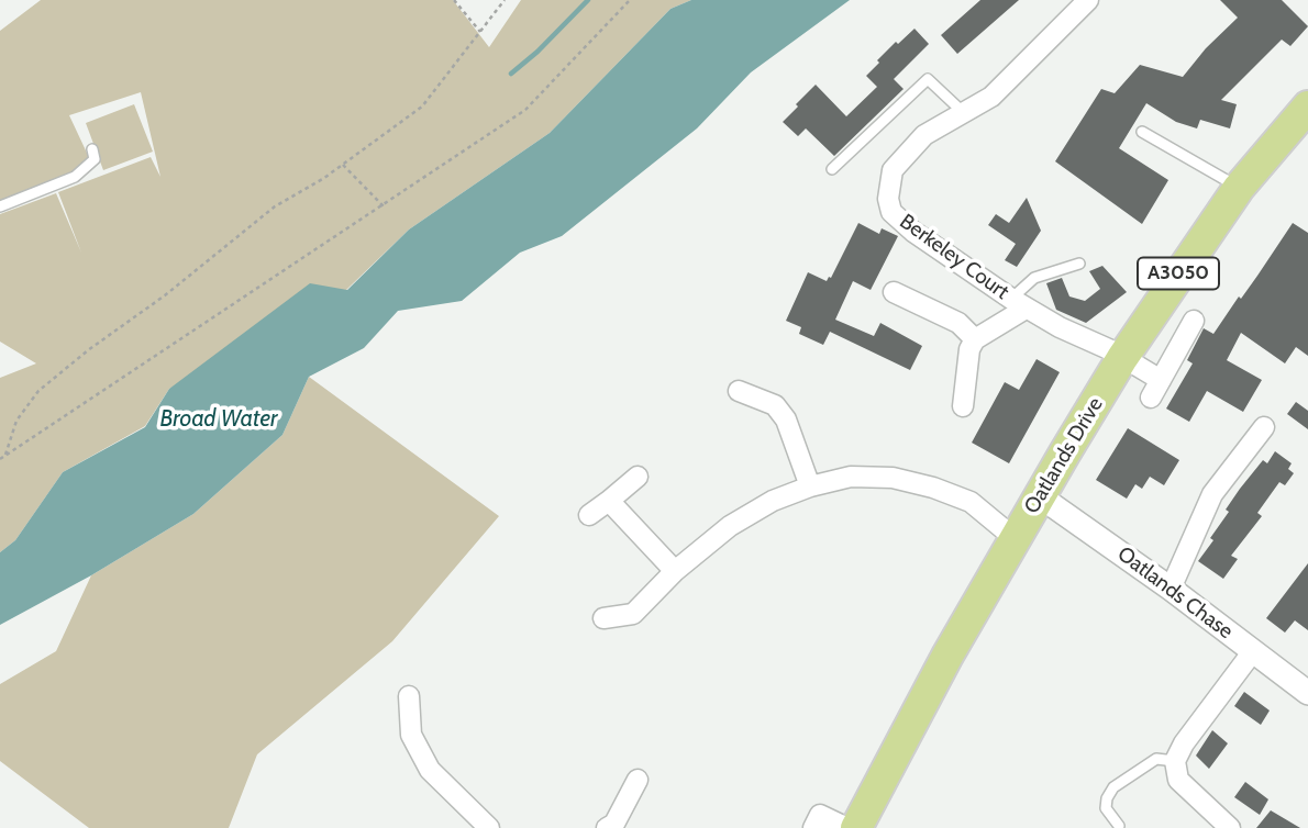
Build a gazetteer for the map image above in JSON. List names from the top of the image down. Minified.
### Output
{"streets":{"main road":["A3050","Oatlands Drive"],"street":["Berkeley Court","Oatlands Chase"]},"crossings":[["Berkeley Court","Oatlands Drive"],["Oatlands Drive","Oatlands Chase"]],"water":["Broad Water"]}
